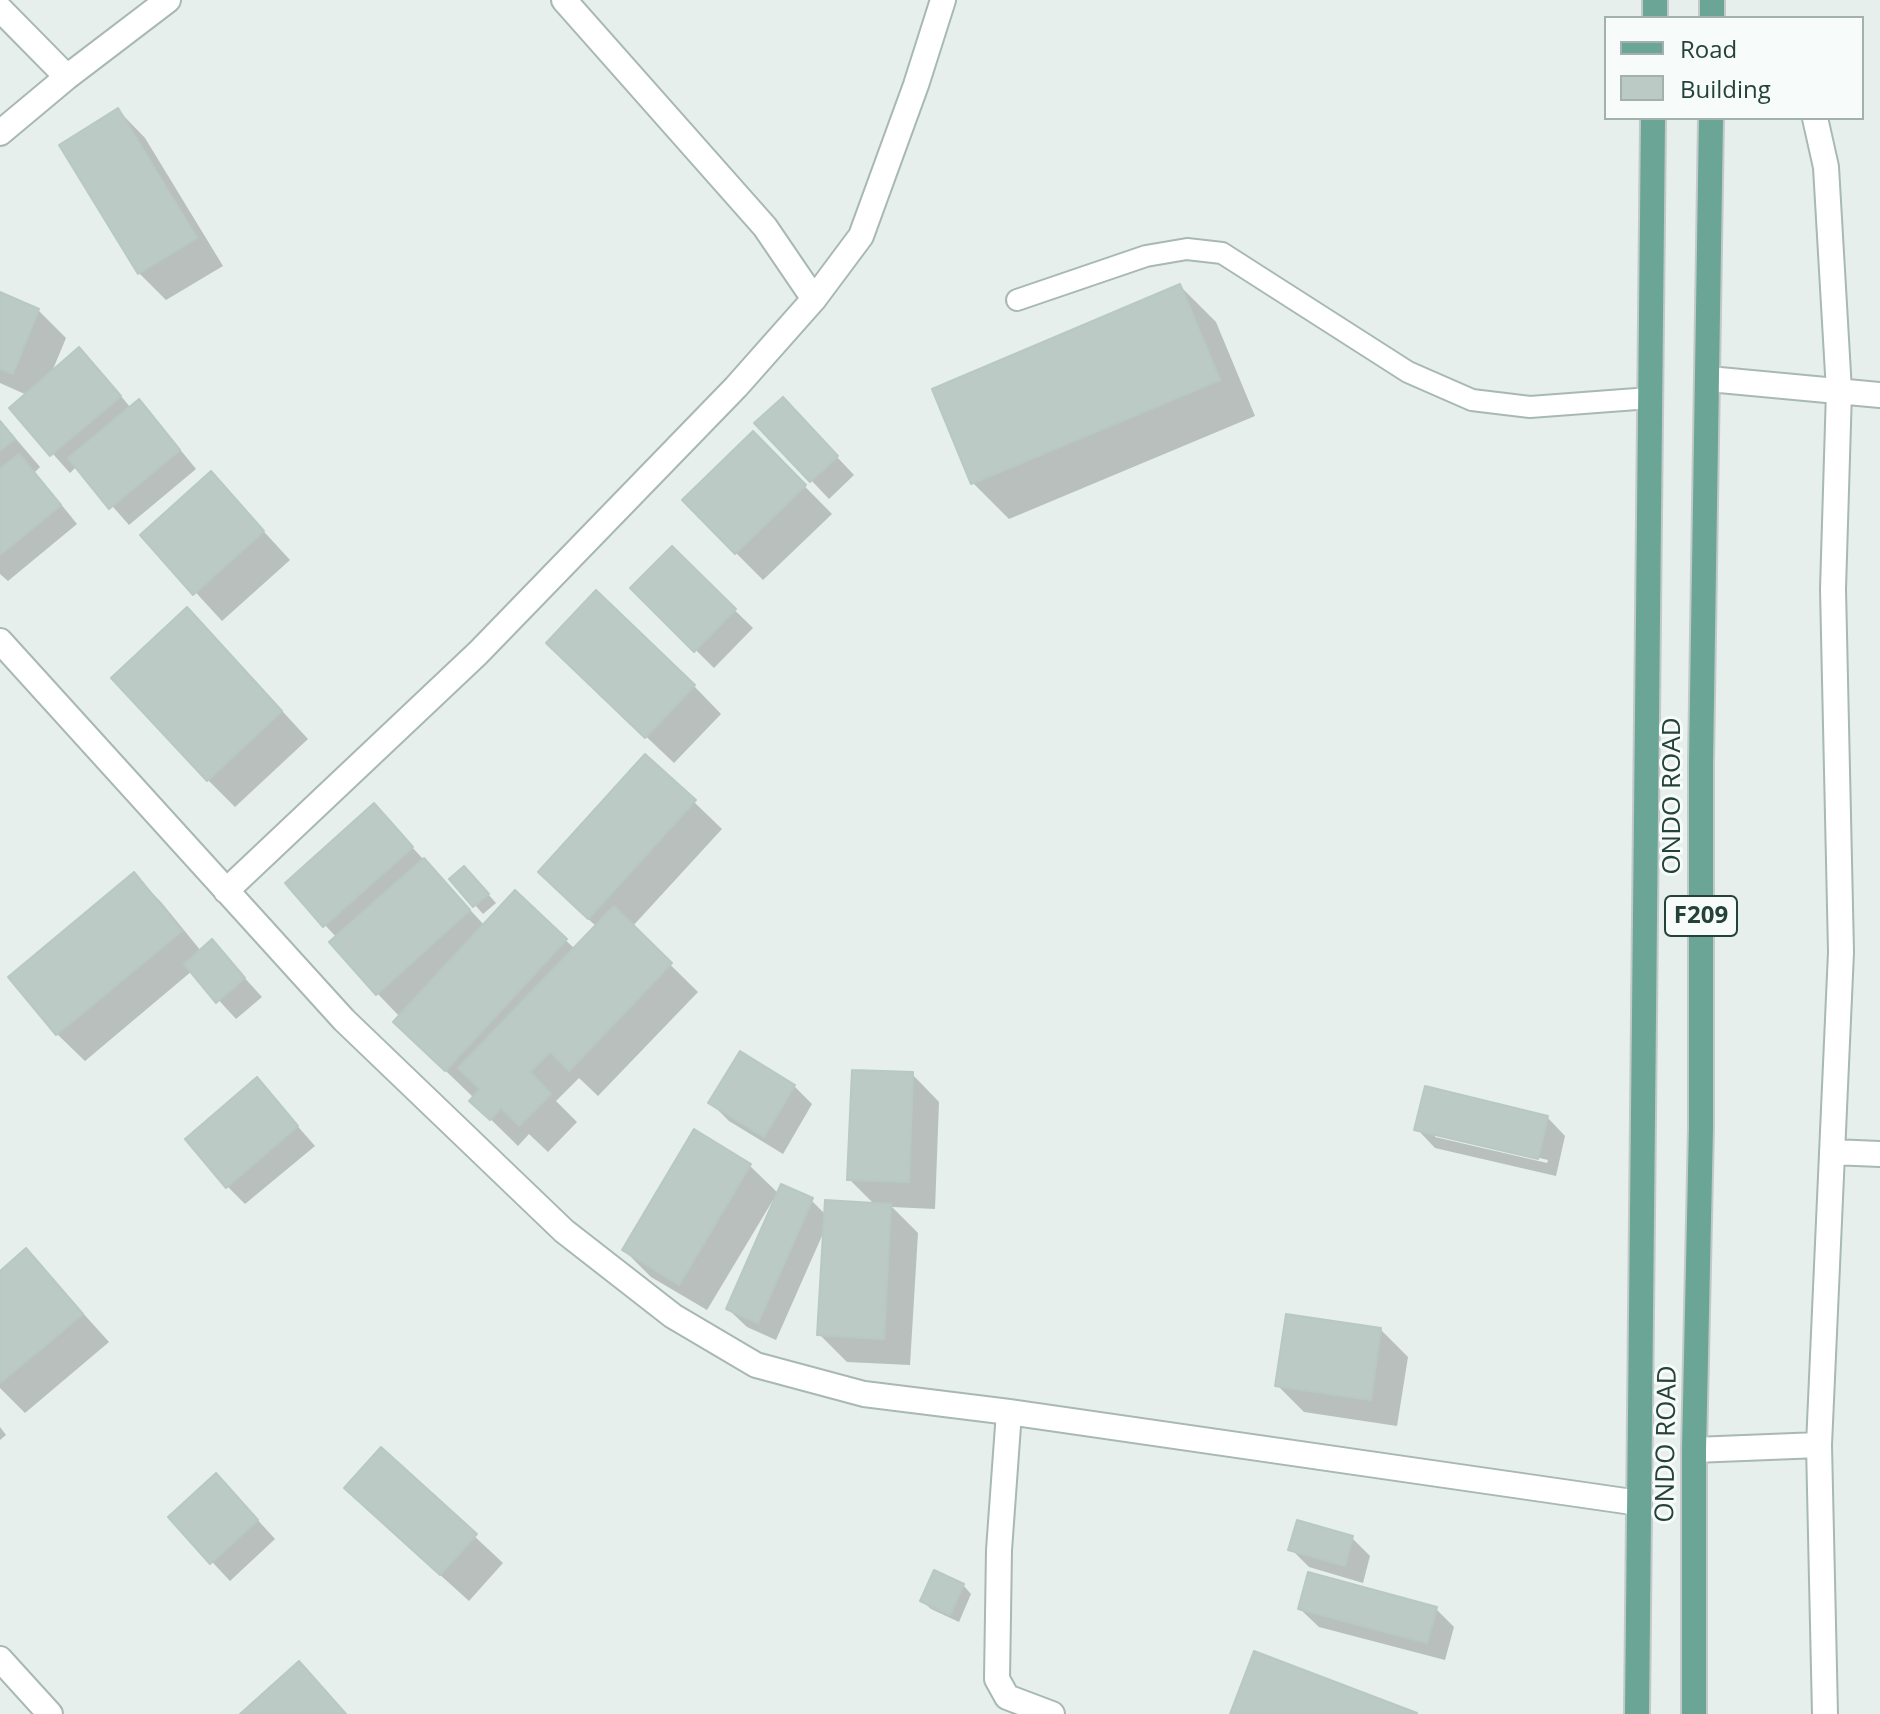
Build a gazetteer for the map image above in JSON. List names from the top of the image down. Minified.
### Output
{"streets":{"main road":["ONDO ROAD","F209"]},"legend":["Road","Building"]}
